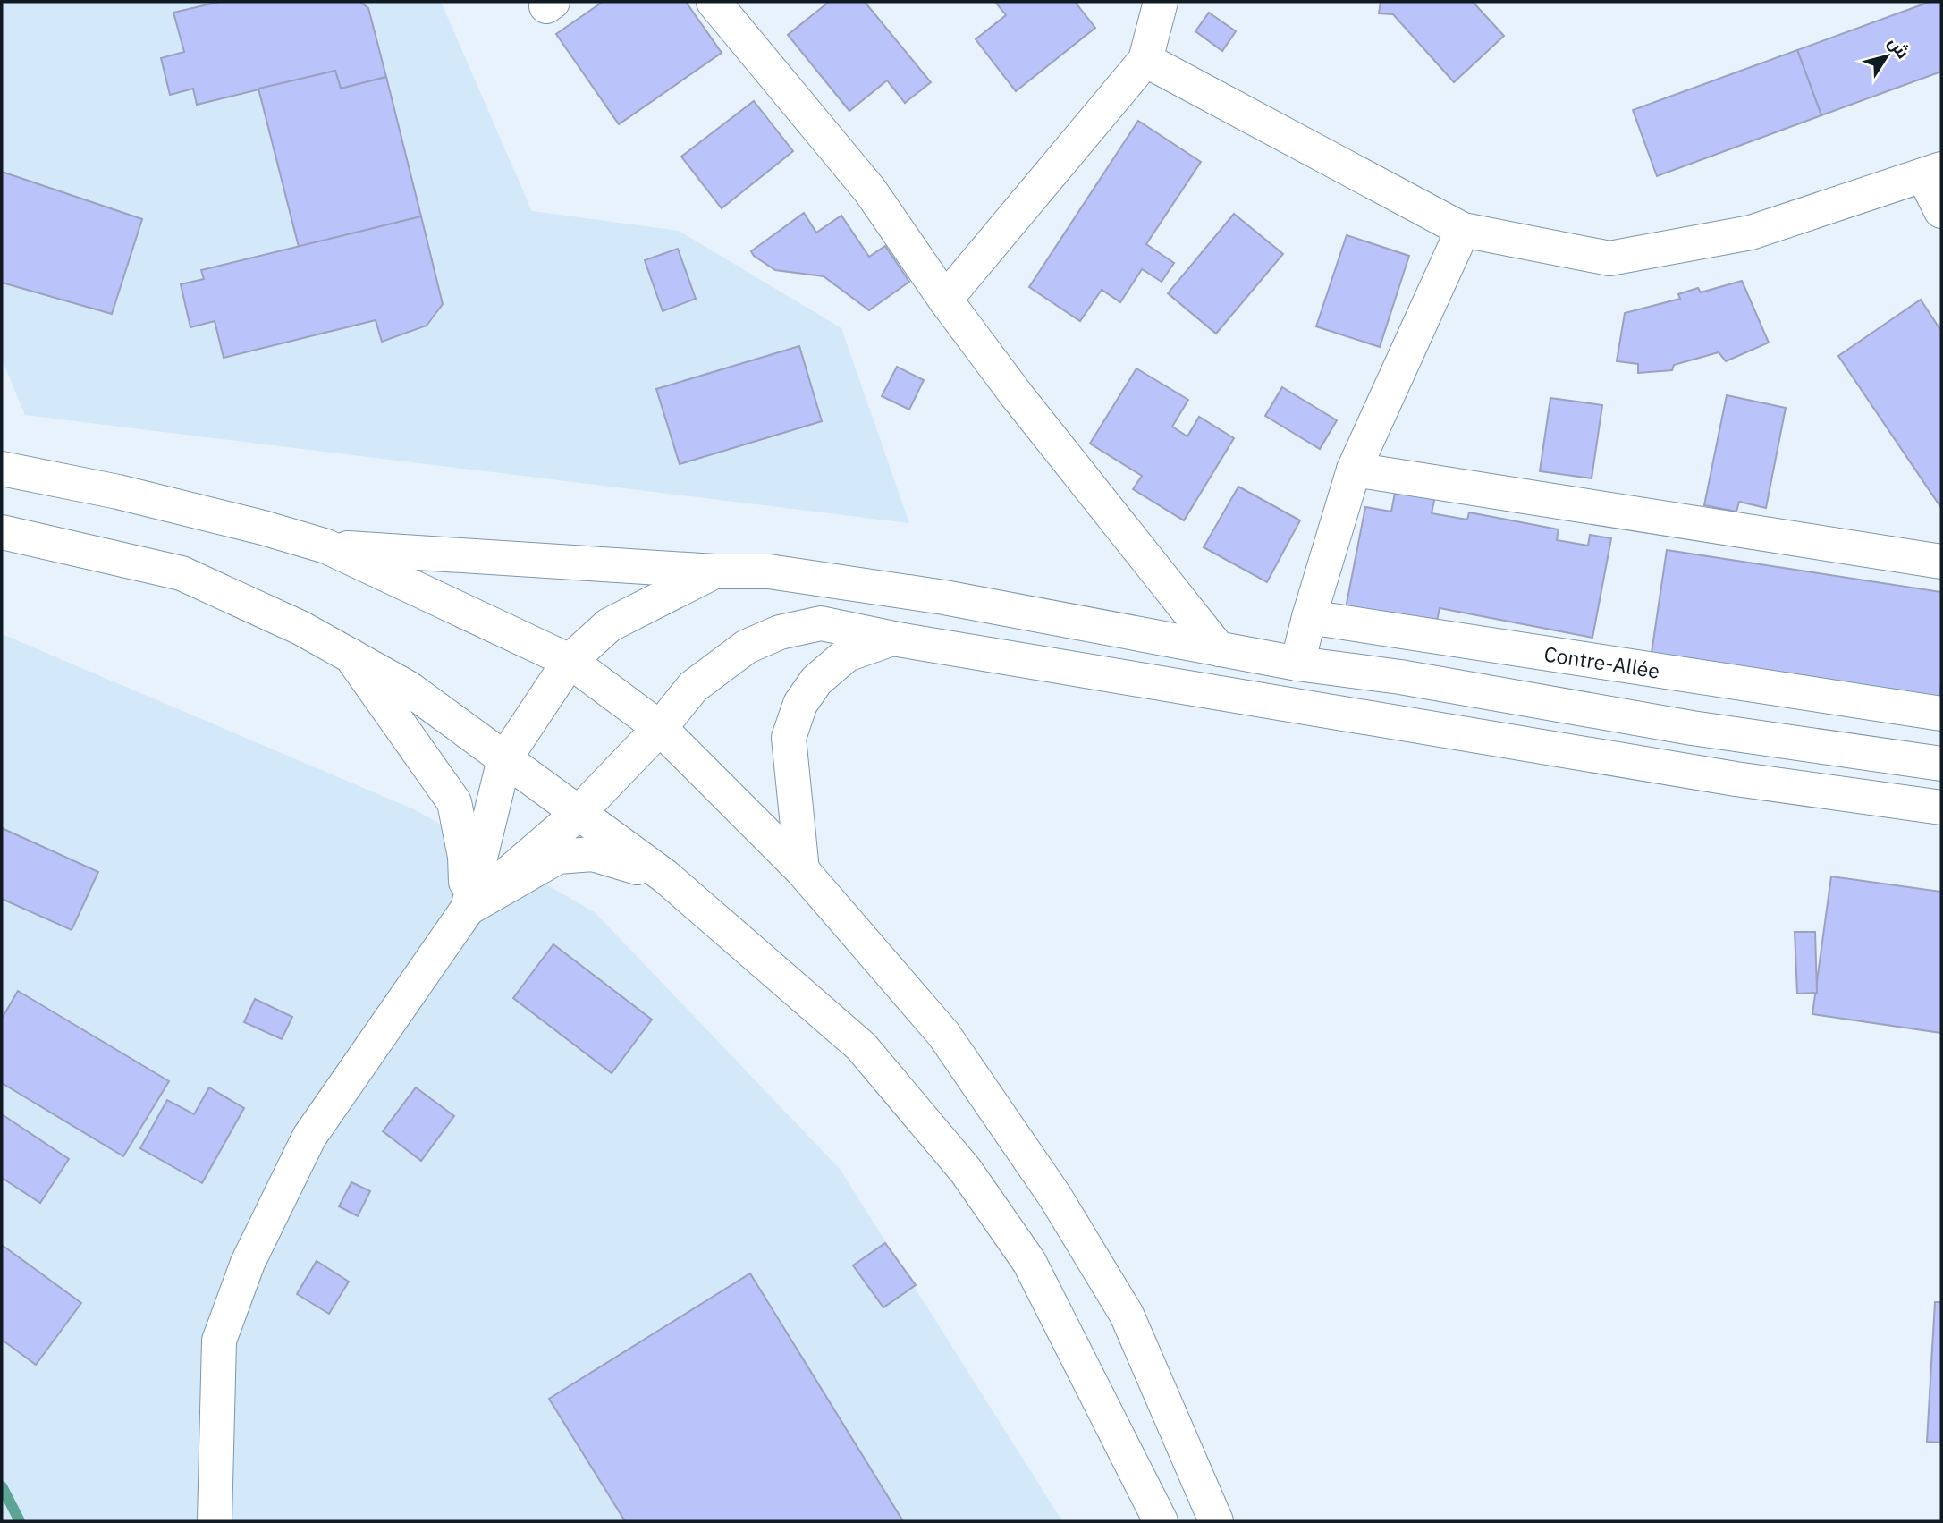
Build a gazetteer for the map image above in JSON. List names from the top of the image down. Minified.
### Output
{"streets":{"main road":["Contre-Allée"]},"north":"top right"}
